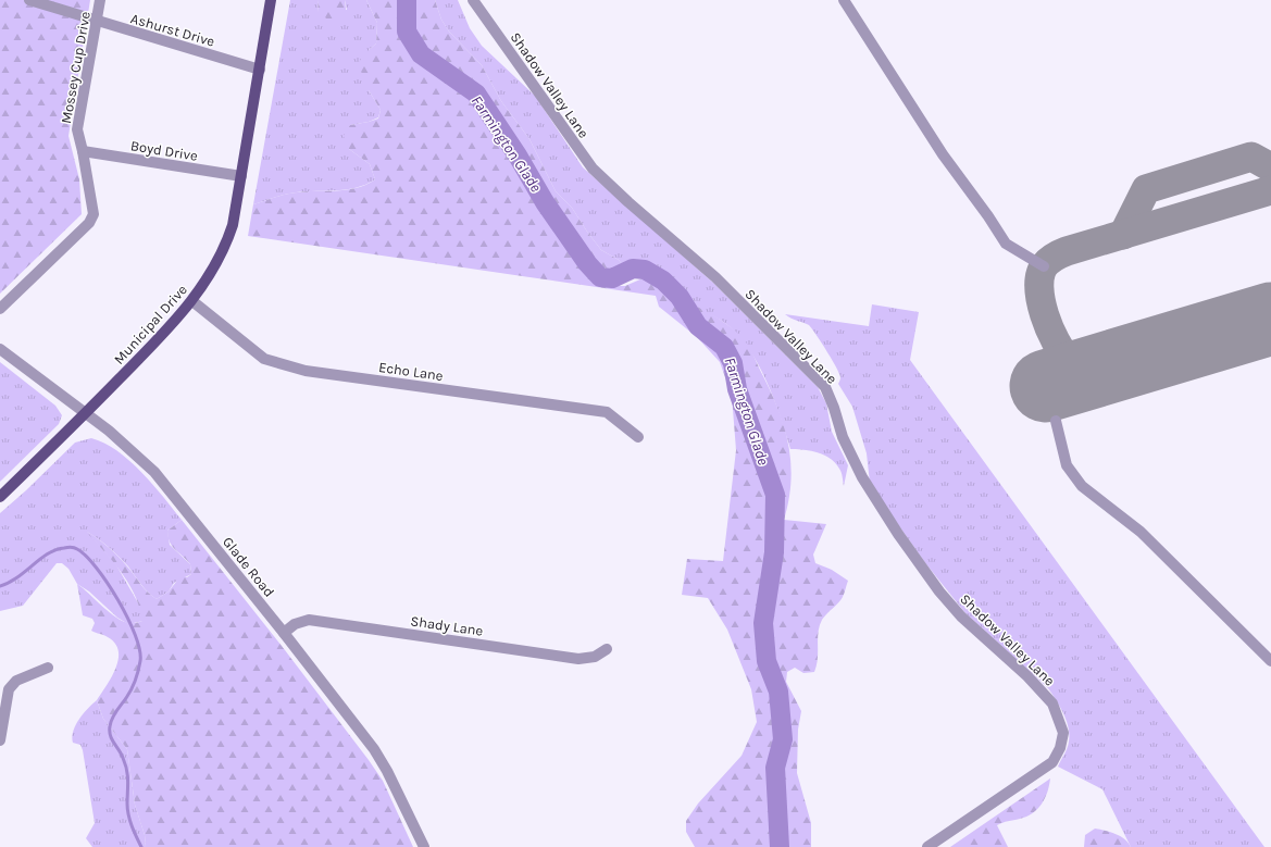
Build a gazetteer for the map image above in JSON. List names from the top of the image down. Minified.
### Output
{"streets":{"main road":["Municipal Drive"],"street":["Ashurst Drive","Mossey Cup Drive","Shadow Valley Lane","Boyd Drive","Echo Lane","Glade Road","Shady Lane"]},"crossings":[["Ashurst Drive","Mossey Cup Drive"],["Ashurst Drive","Municipal Drive"],["Mossey Cup Drive","Boyd Drive"],["Boyd Drive","Municipal Drive"],["Municipal Drive","Echo Lane"],["Municipal Drive","Glade Road"],["Glade Road","Shady Lane"]],"water":["Farmington Glade"]}
